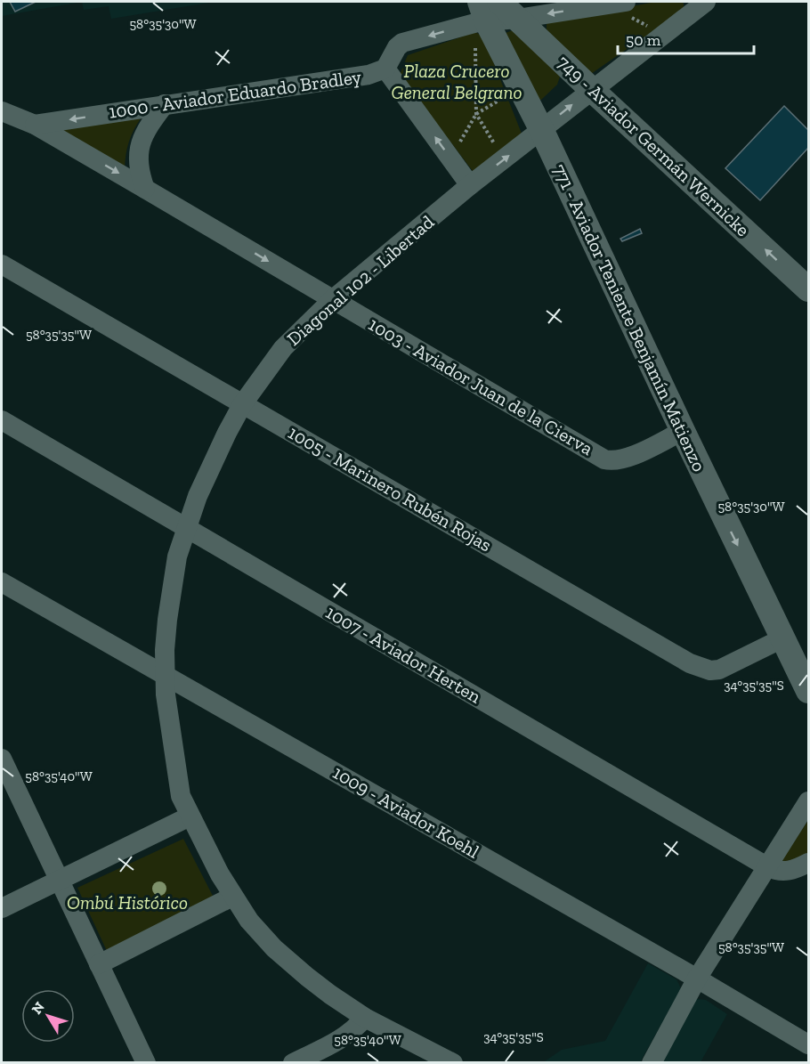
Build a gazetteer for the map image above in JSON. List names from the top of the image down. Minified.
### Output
{"streets":{"street":["1000 - Aviador Eduardo Bradley","749 - Aviador Germán Wernicke","Diagonal 102 - Libertad","771 - Aviador Teniente Benjamín Matienzo","1003 - Aviador Juan de la Cierva","1005 - Marinero Rubén Rojas","1007 - Aviador Herten","1009 - Aviador Koehl"]},"crossings":[["1000 - Aviador Eduardo Bradley","749 - Aviador Germán Wernicke"],["1000 - Aviador Eduardo Bradley","771 - Aviador Teniente Benjamín Matienzo"],["1000 - Aviador Eduardo Bradley","1003 - Aviador Juan de la Cierva"],["749 - Aviador Germán Wernicke","Diagonal 102 - Libertad"],["749 - Aviador Germán Wernicke","771 - Aviador Teniente Benjamín Matienzo"],["Diagonal 102 - Libertad","771 - Aviador Teniente Benjamín Matienzo"],["Diagonal 102 - Libertad","1003 - Aviador Juan de la Cierva"],["Diagonal 102 - Libertad","1005 - Marinero Rubén Rojas"],["Diagonal 102 - Libertad","1007 - Aviador Herten"],["Diagonal 102 - Libertad","1009 - Aviador Koehl"],["771 - Aviador Teniente Benjamín Matienzo","1003 - Aviador Juan de la Cierva"],["771 - Aviador Teniente Benjamín Matienzo","1005 - Marinero Rubén Rojas"]],"one_way":["1000 - Aviador Eduardo Bradley","749 - Aviador Germán Wernicke","1003 - Aviador Juan de la Cierva"],"parks":["Plaza Crucero General Belgrano","Ombú Histórico"],"scale_bar":"50 m","north":"top left","coordinates":["58°35'30\"W","58°35'35\"W","34°35'35\"S","58°35'40\"W"]}
